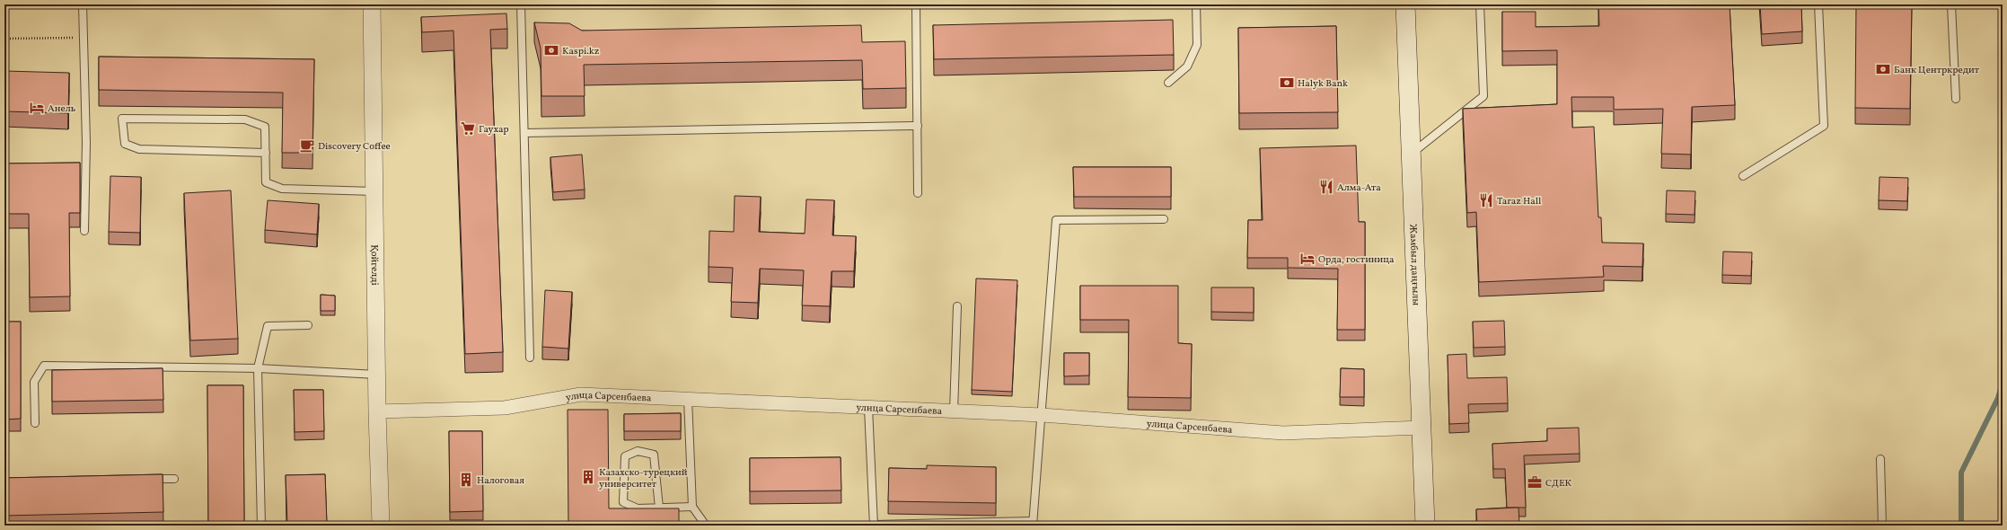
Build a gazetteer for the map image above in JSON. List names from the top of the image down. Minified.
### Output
{"streets":{"main road":["Жамбыл даңғылы"],"street":["Қойгелді","улица Сарсенбаева"]},"crossings":[["Қойгелді","улица Сарсенбаева"],["Жамбыл даңғылы","улица Сарсенбаева"]],"places":{"bank":["Kaspi.kz","Банк Центркредит","Halyk Bank"],"hotel":["Анель","Орда, гостиница"],"supermarket":["Гаухар"],"cafe":["Discovery Coffee"],"restaurant":["Алма-Ата","Taraz Hall"],"building":["Казахско-турецкий университет","Налоговая"],"office":["СДЕК"]}}
